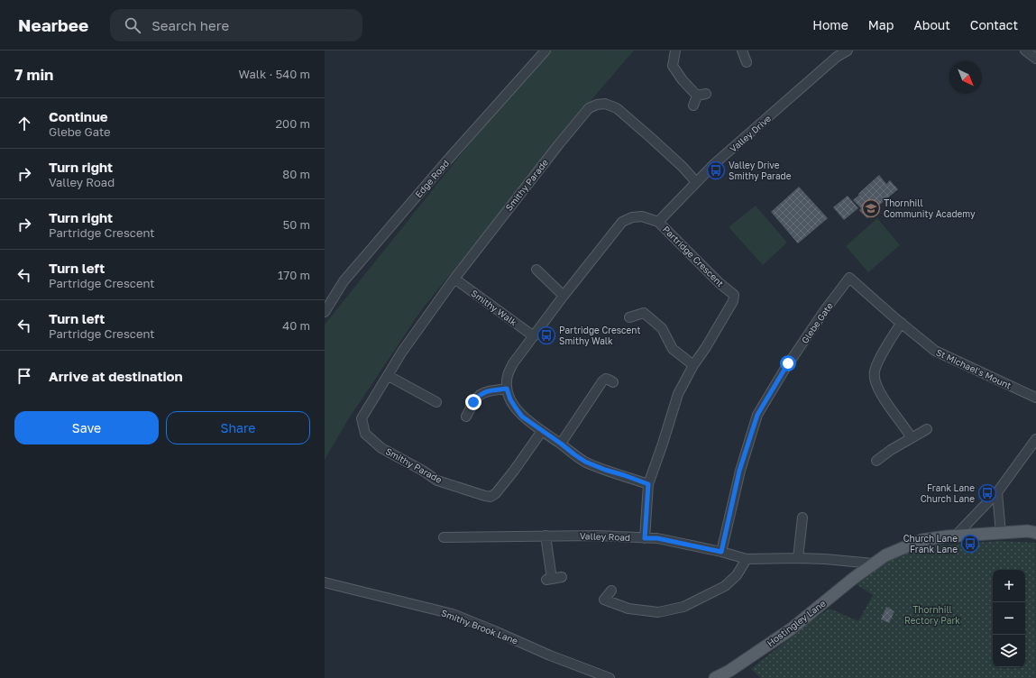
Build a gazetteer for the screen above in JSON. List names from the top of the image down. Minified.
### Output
{"streets":{"main road":["Hostingley Lane"],"street":["Valley Drive","Edge Road","Smithy Parade","Partridge Crescent","Smithy Walk","Glebe Gate","St Michael's Mount","Valley Road","Smithy Brook Lane"]},"crossings":[["Valley Drive","Smithy Parade"],["Valley Drive","Partridge Crescent"],["Smithy Parade","Smithy Walk"],["Partridge Crescent","Smithy Walk"],["Partridge Crescent","Valley Road"],["Glebe Gate","St Michael's Mount"],["Glebe Gate","Valley Road"],["Valley Road","Hostingley Lane"]],"parks":["Thornhill Rectory Park"],"places":{"bus stop":["Valley Drive Smithy Parade","Partridge Crescent Smithy Walk","Frank Lane Church Lane","Church Lane Frank Lane"],"school or university":["Thornhill Community Academy"]},"north":"bottom right","page":{"header":"Nearbee","search":"Search here","nav":["Home","Map","About","Contact"],"heading":["7 min","Walk · 540 m"],"list":[["Continue","Glebe Gate","200 m"],["Turn right","Valley Road","80 m"],["Turn right","Partridge Crescent","50 m"],["Turn left","Partridge Crescent","170 m"],["Turn left","Partridge Crescent","40 m"],"Arrive at destination"],"buttons":["Save","Share"],"map_buttons":["+","−"]}}
